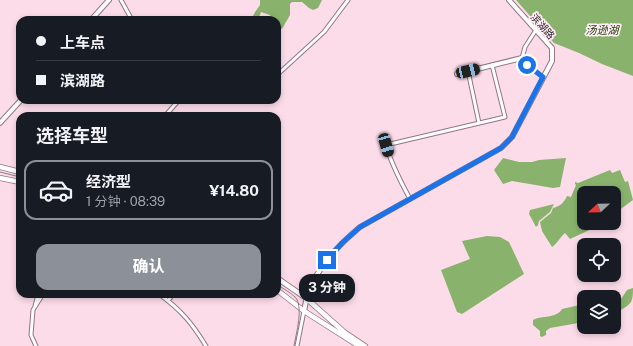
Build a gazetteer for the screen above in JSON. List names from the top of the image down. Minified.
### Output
{"streets":{"street":["滨湖路"]},"water":["汤逊湖"],"north":"left","page":{"banner":["上车点","滨湖路"],"heading":"选择车型","list":[{"name":"经济型","note":"1 分钟 · 08:39","value":"¥14.80"}],"buttons":"确认","bubble":"3 分钟"}}
